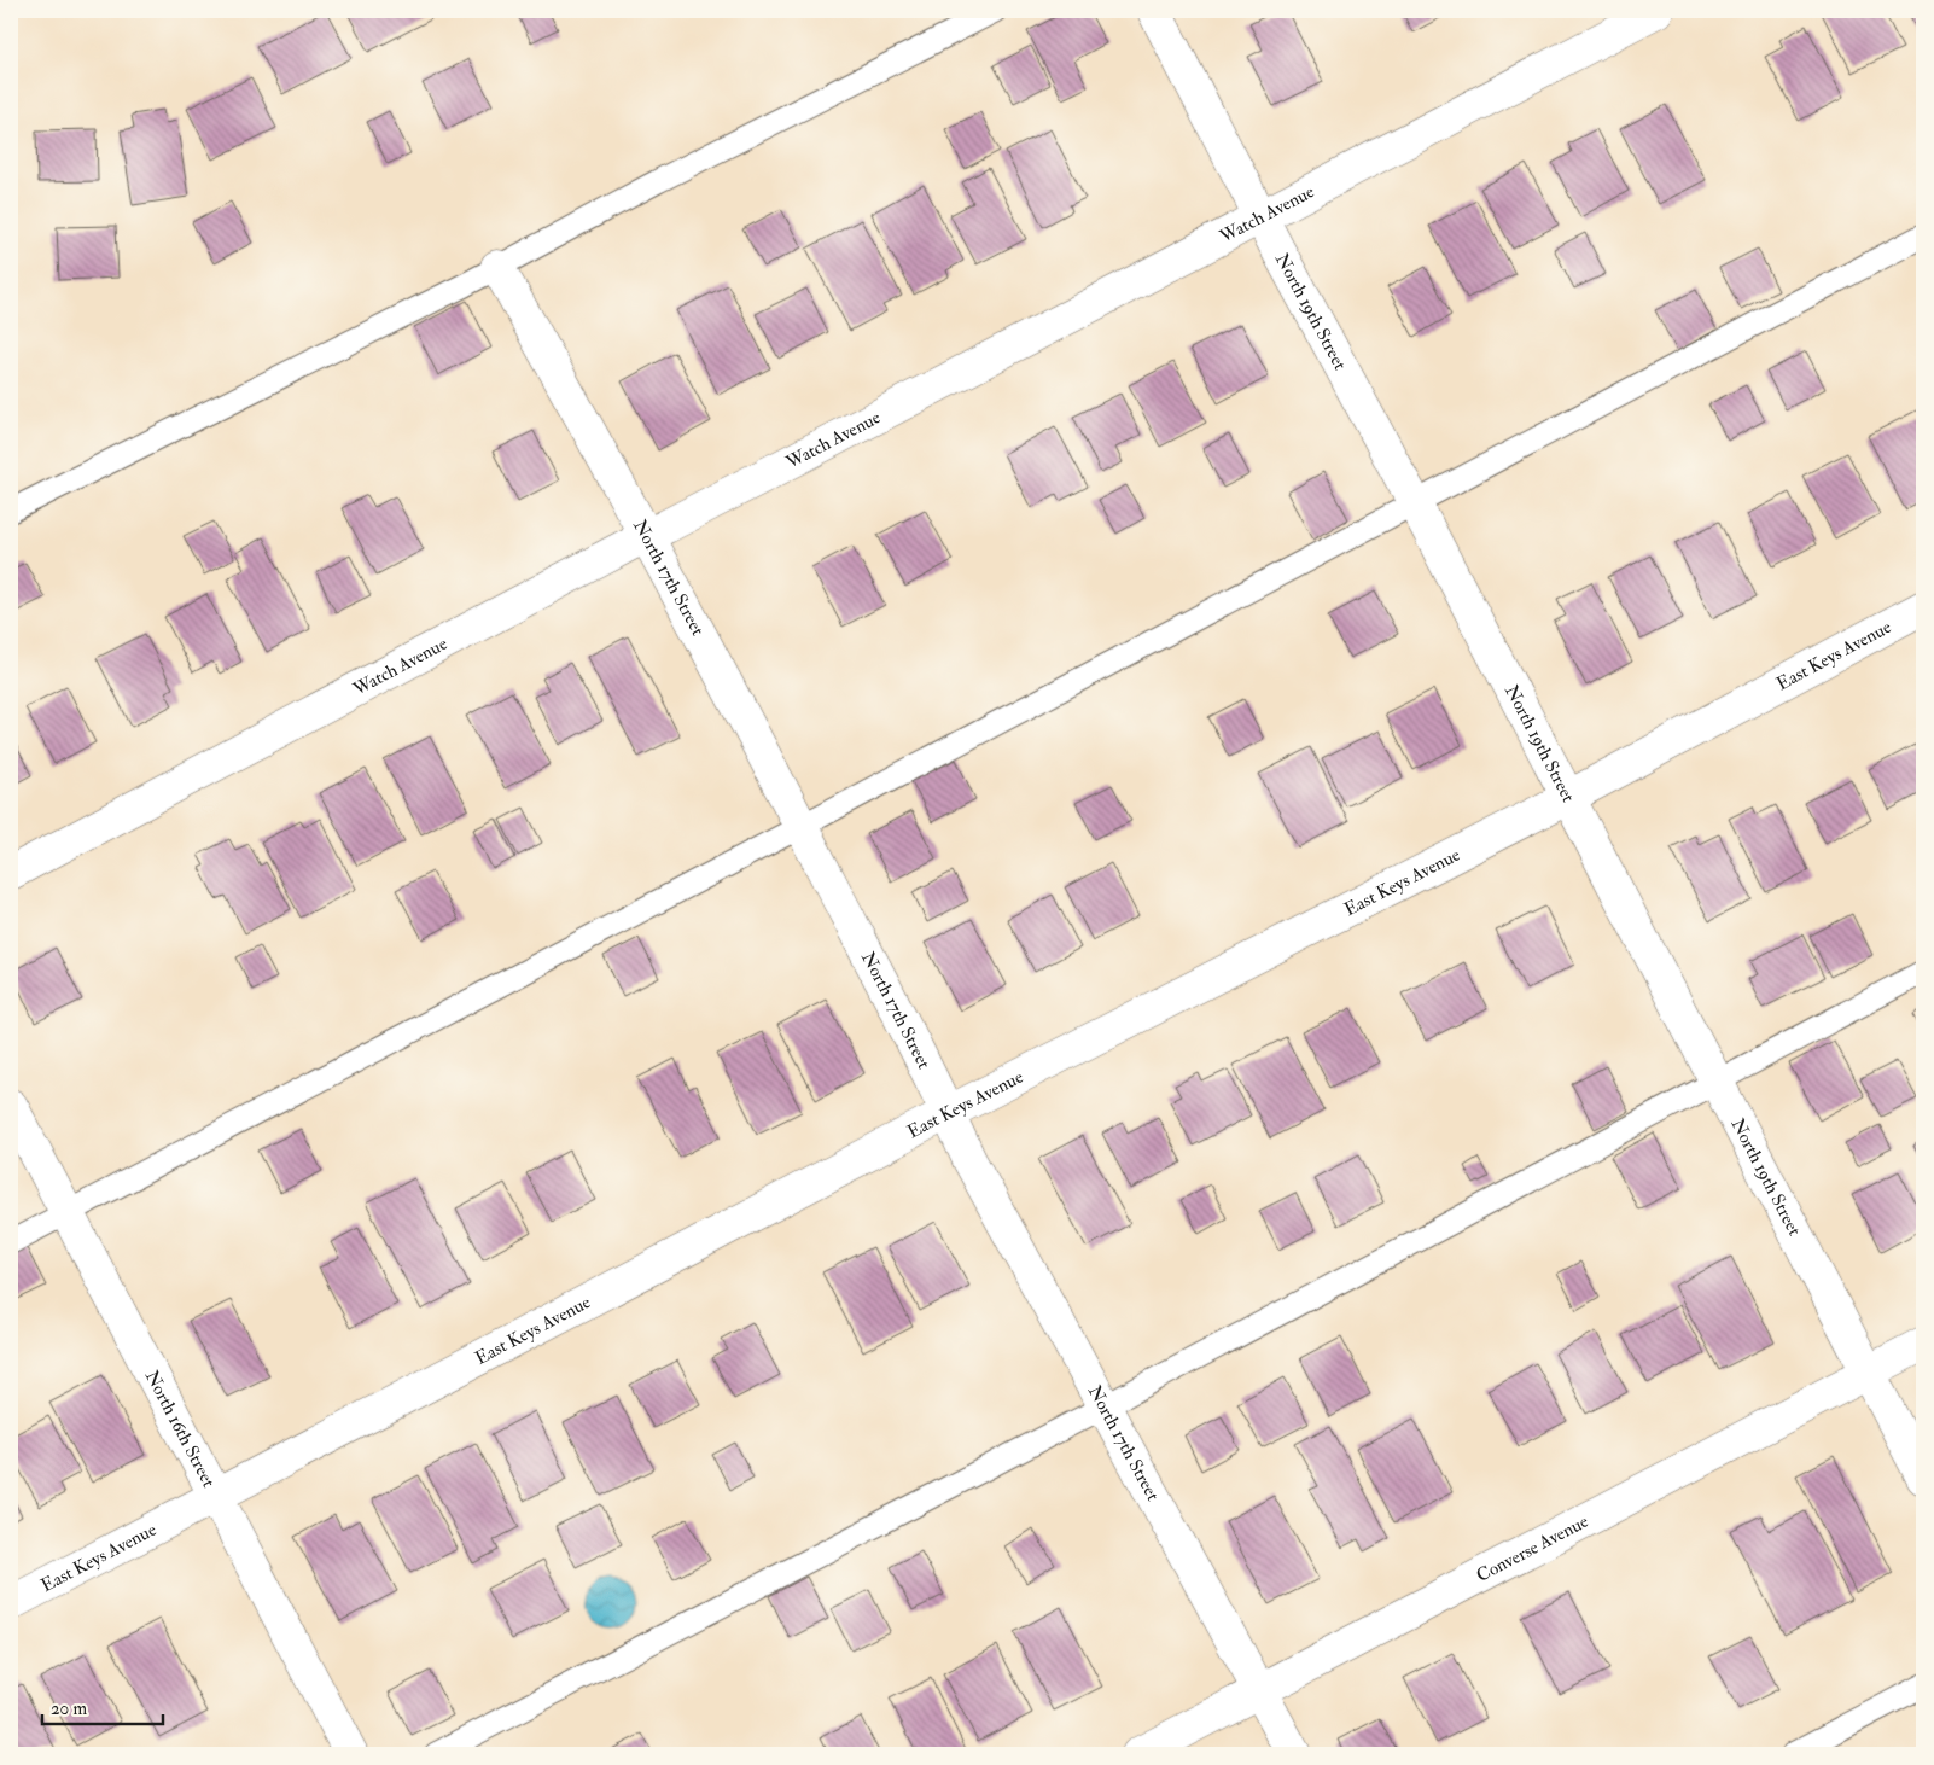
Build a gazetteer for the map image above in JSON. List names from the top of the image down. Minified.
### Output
{"streets":{"street":["Watch Avenue","North 19th Street","North 17th Street","East Keys Avenue","North 16th Street","Converse Avenue"]},"crossings":[["Watch Avenue","North 19th Street"],["Watch Avenue","North 17th Street"],["North 19th Street","East Keys Avenue"],["North 19th Street","Converse Avenue"],["North 17th Street","East Keys Avenue"],["North 17th Street","Converse Avenue"],["East Keys Avenue","North 16th Street"]],"scale_bar":"20 m"}
